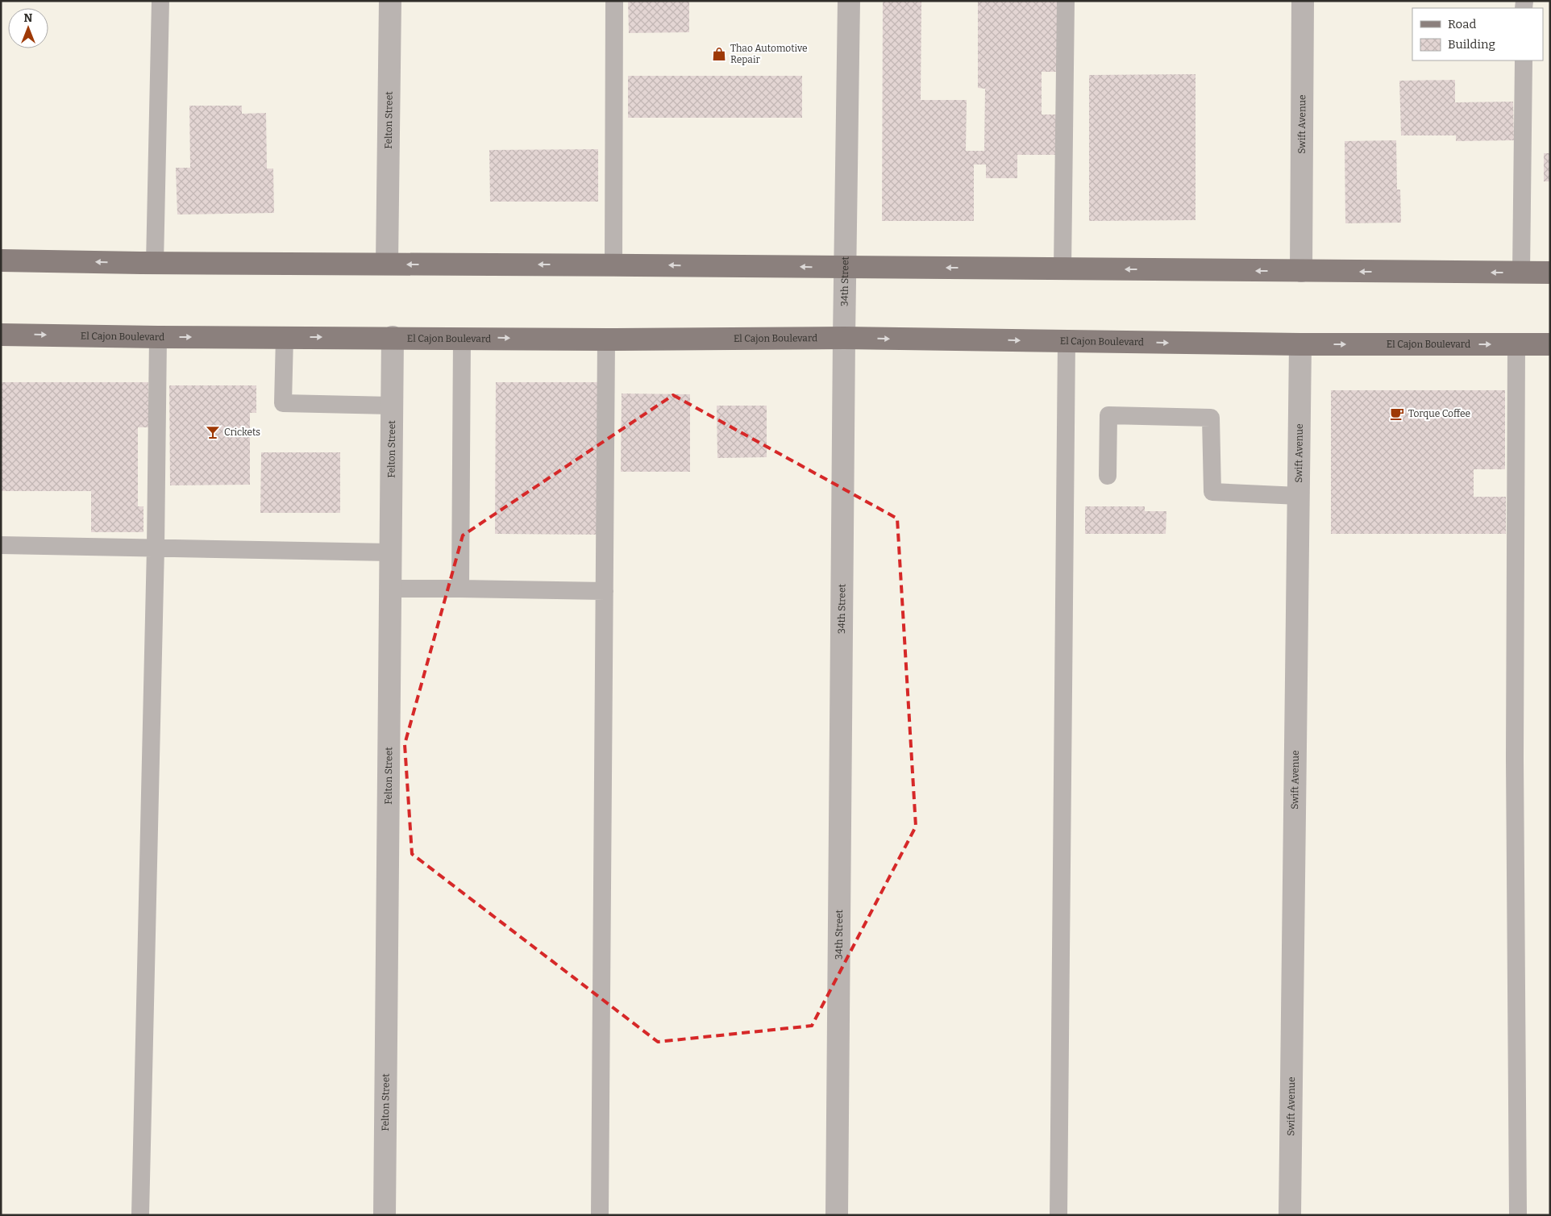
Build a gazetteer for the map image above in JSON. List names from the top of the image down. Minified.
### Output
{"streets":{"main road":["El Cajon Boulevard"],"street":["Felton Street","Swift Avenue","34th Street"]},"crossings":[["Felton Street","El Cajon Boulevard"],["Swift Avenue","El Cajon Boulevard"],["34th Street","El Cajon Boulevard"]],"places":{"shop":["Thao Automotive Repair"],"cafe":["Torque Coffee"],"bar":["Crickets"]},"legend":["Road","Building"],"north":"top"}
